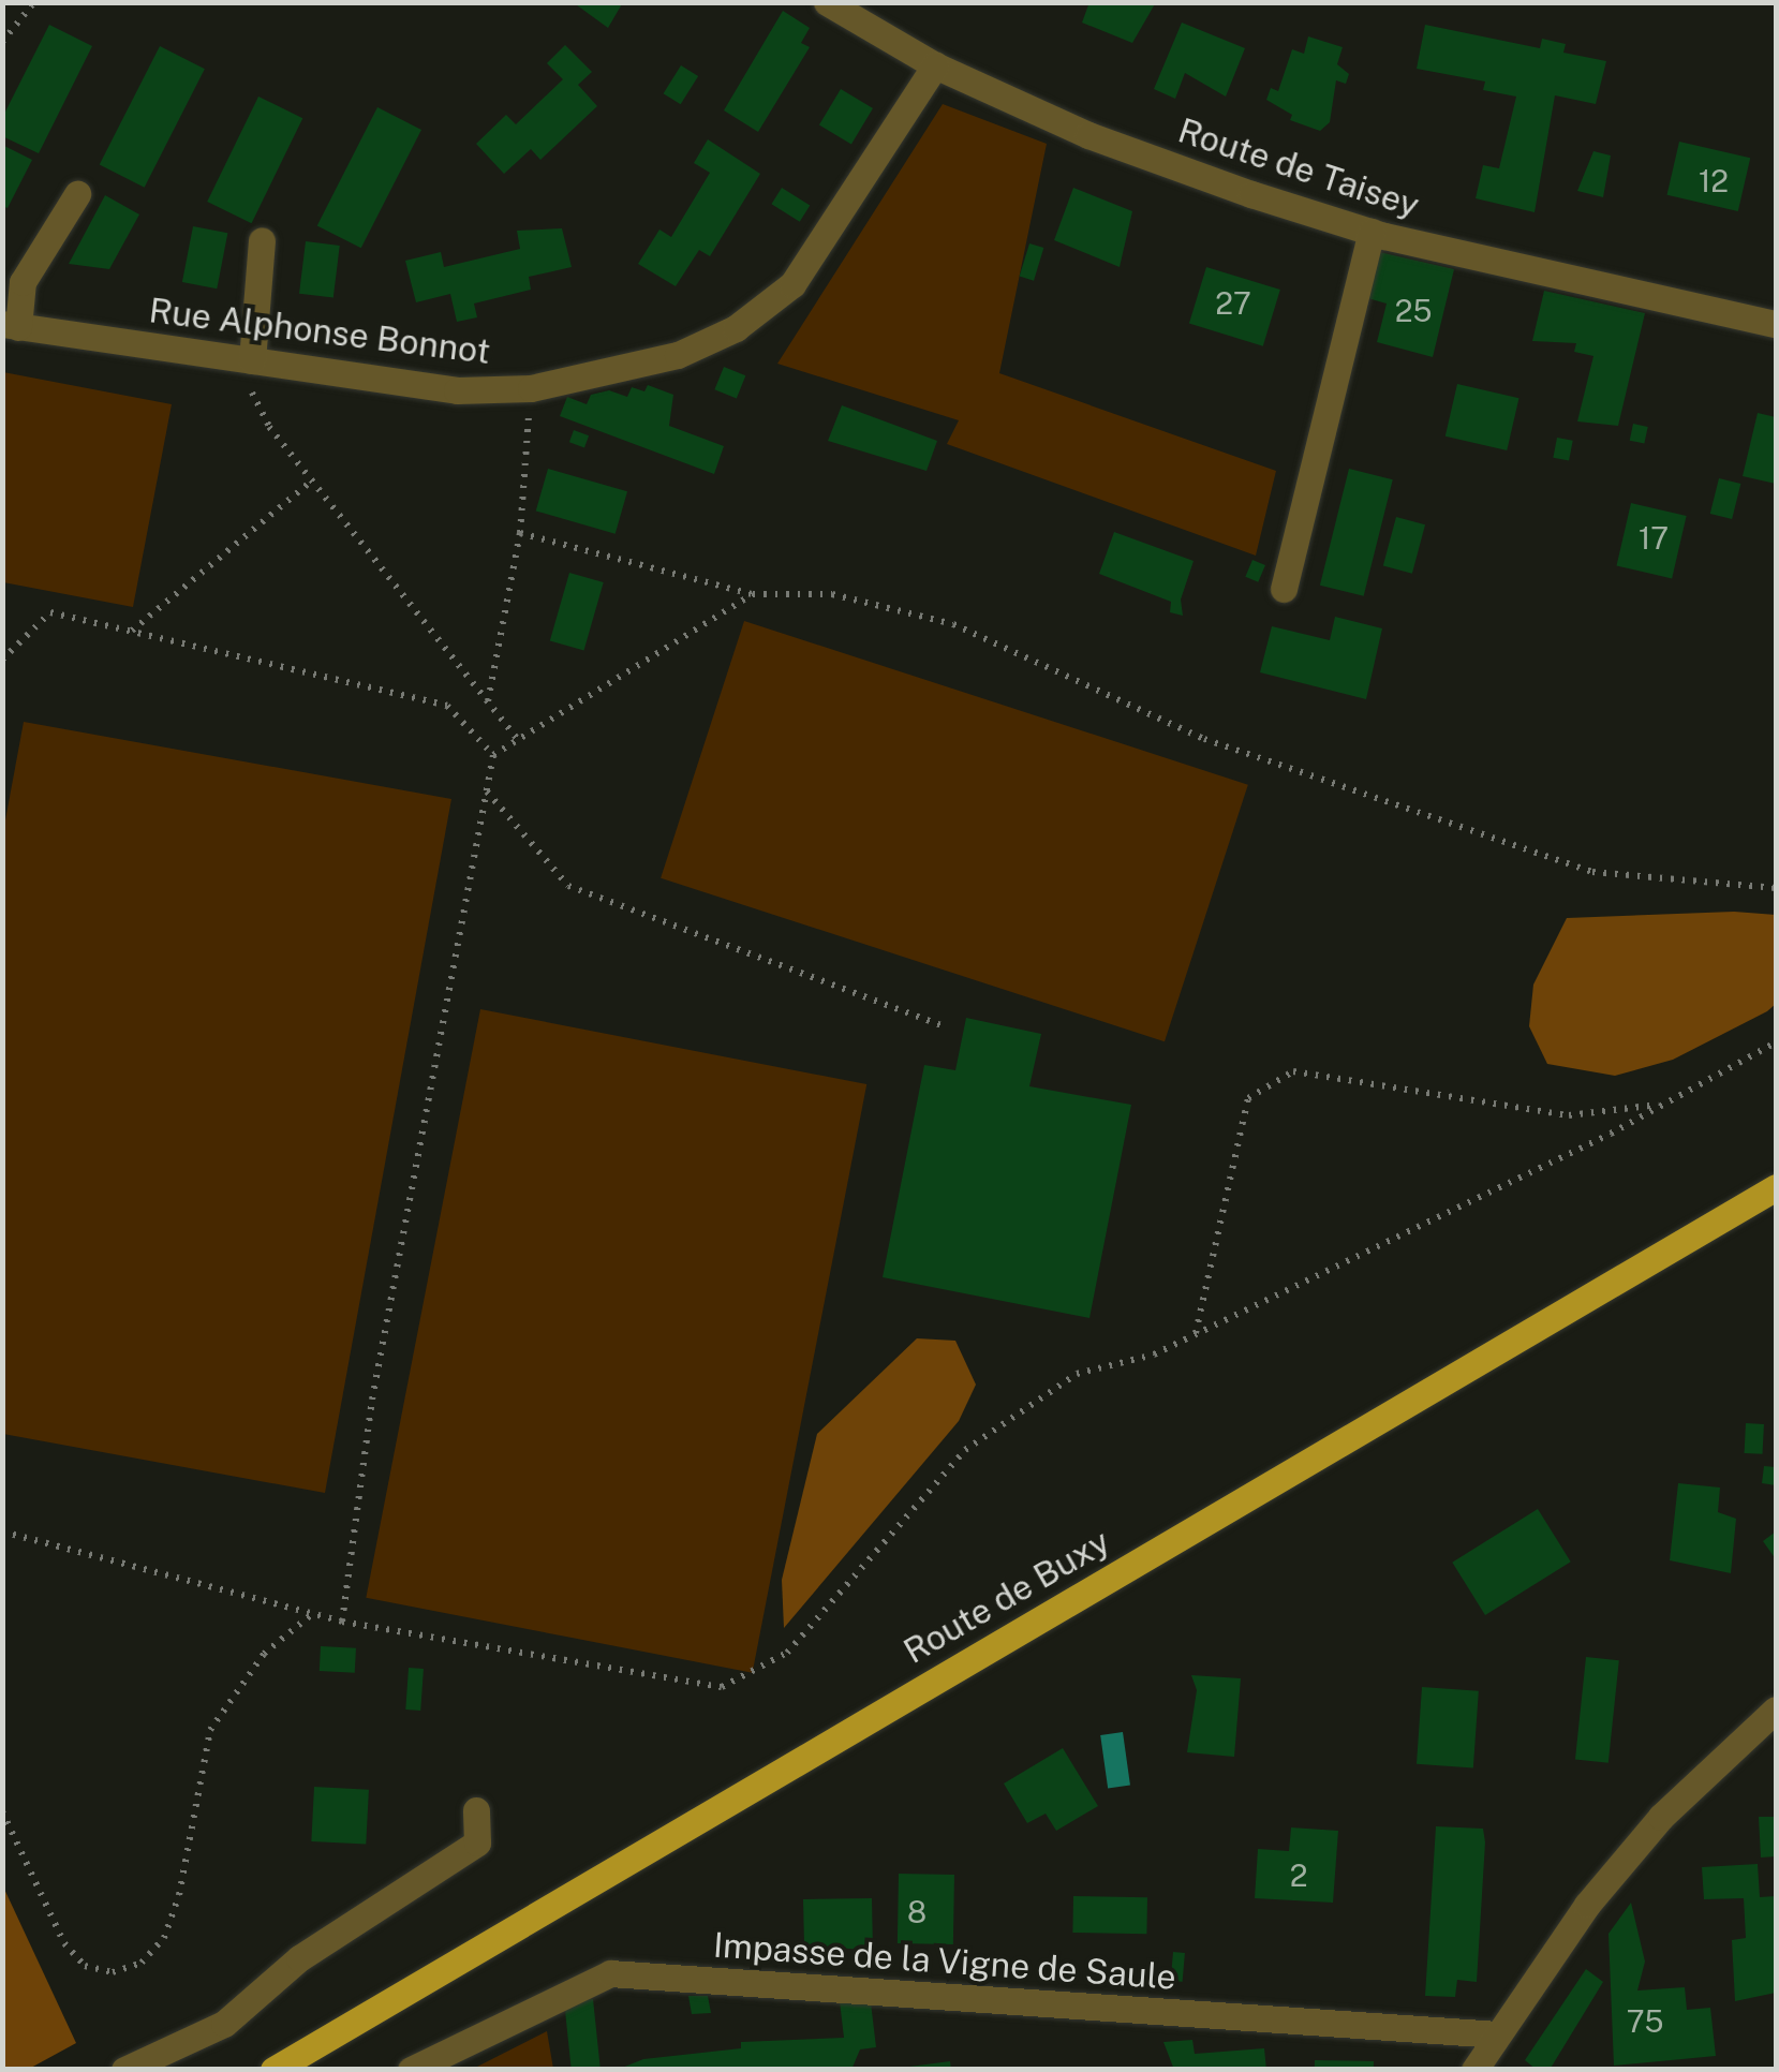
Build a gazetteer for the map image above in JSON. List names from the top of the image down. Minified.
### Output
{"streets":{"main road":["Route de Buxy"],"street":["Route de Taisey","Rue Alphonse Bonnot","Impasse de la Vigne de Saule"]},"crossings":[["Route de Taisey","Rue Alphonse Bonnot"]],"house_numbers":["12","27","25","17","2","8","75"]}
